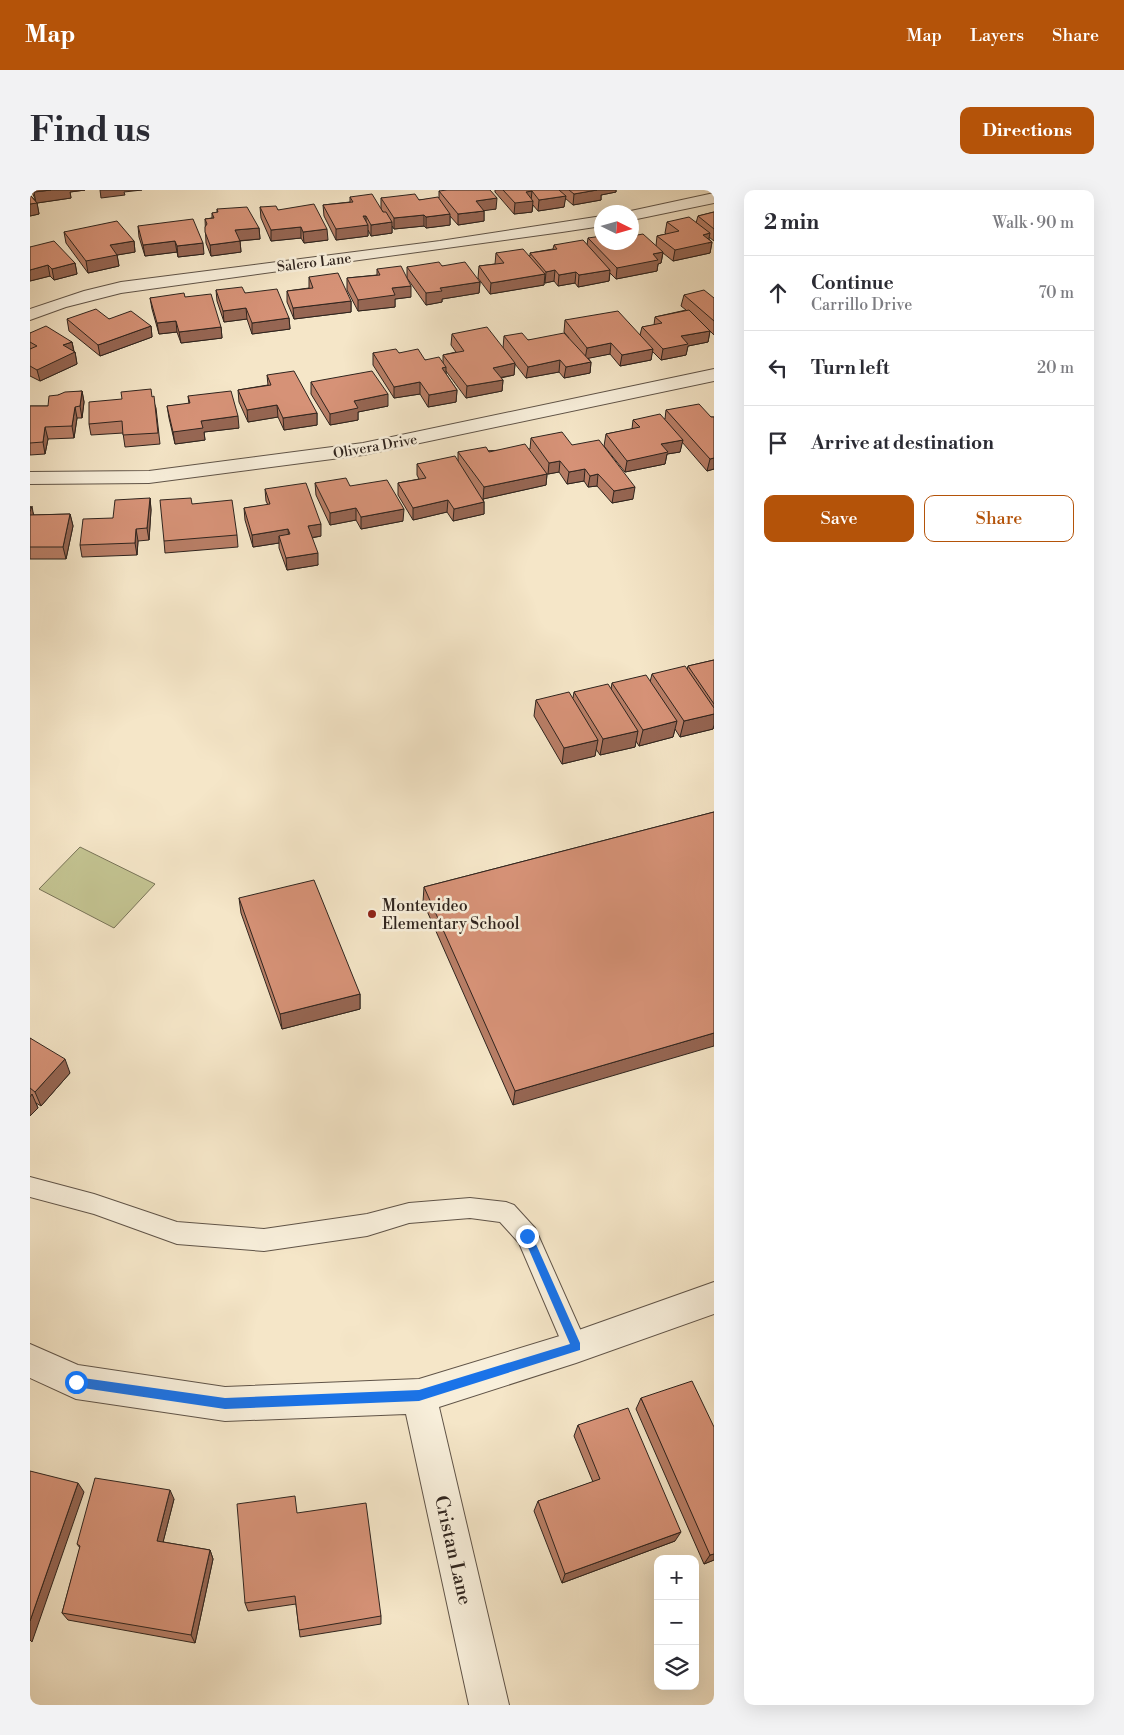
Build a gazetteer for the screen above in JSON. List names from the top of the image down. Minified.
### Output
{"streets":{"street":["Salero Lane","Olivera Drive","Cristan Lane"]},"places":["Montevideo Elementary School"],"north":"right","page":{"header":"Map","nav":["Map","Layers","Share"],"buttons":["Directions",["Save","Share"]],"title":"Find us","heading":["2 min","Walk · 90 m"],"list":[["Continue","Carrillo Drive","70 m"],["Turn left","20 m"],"Arrive at destination"],"map_buttons":["+","−"]}}
